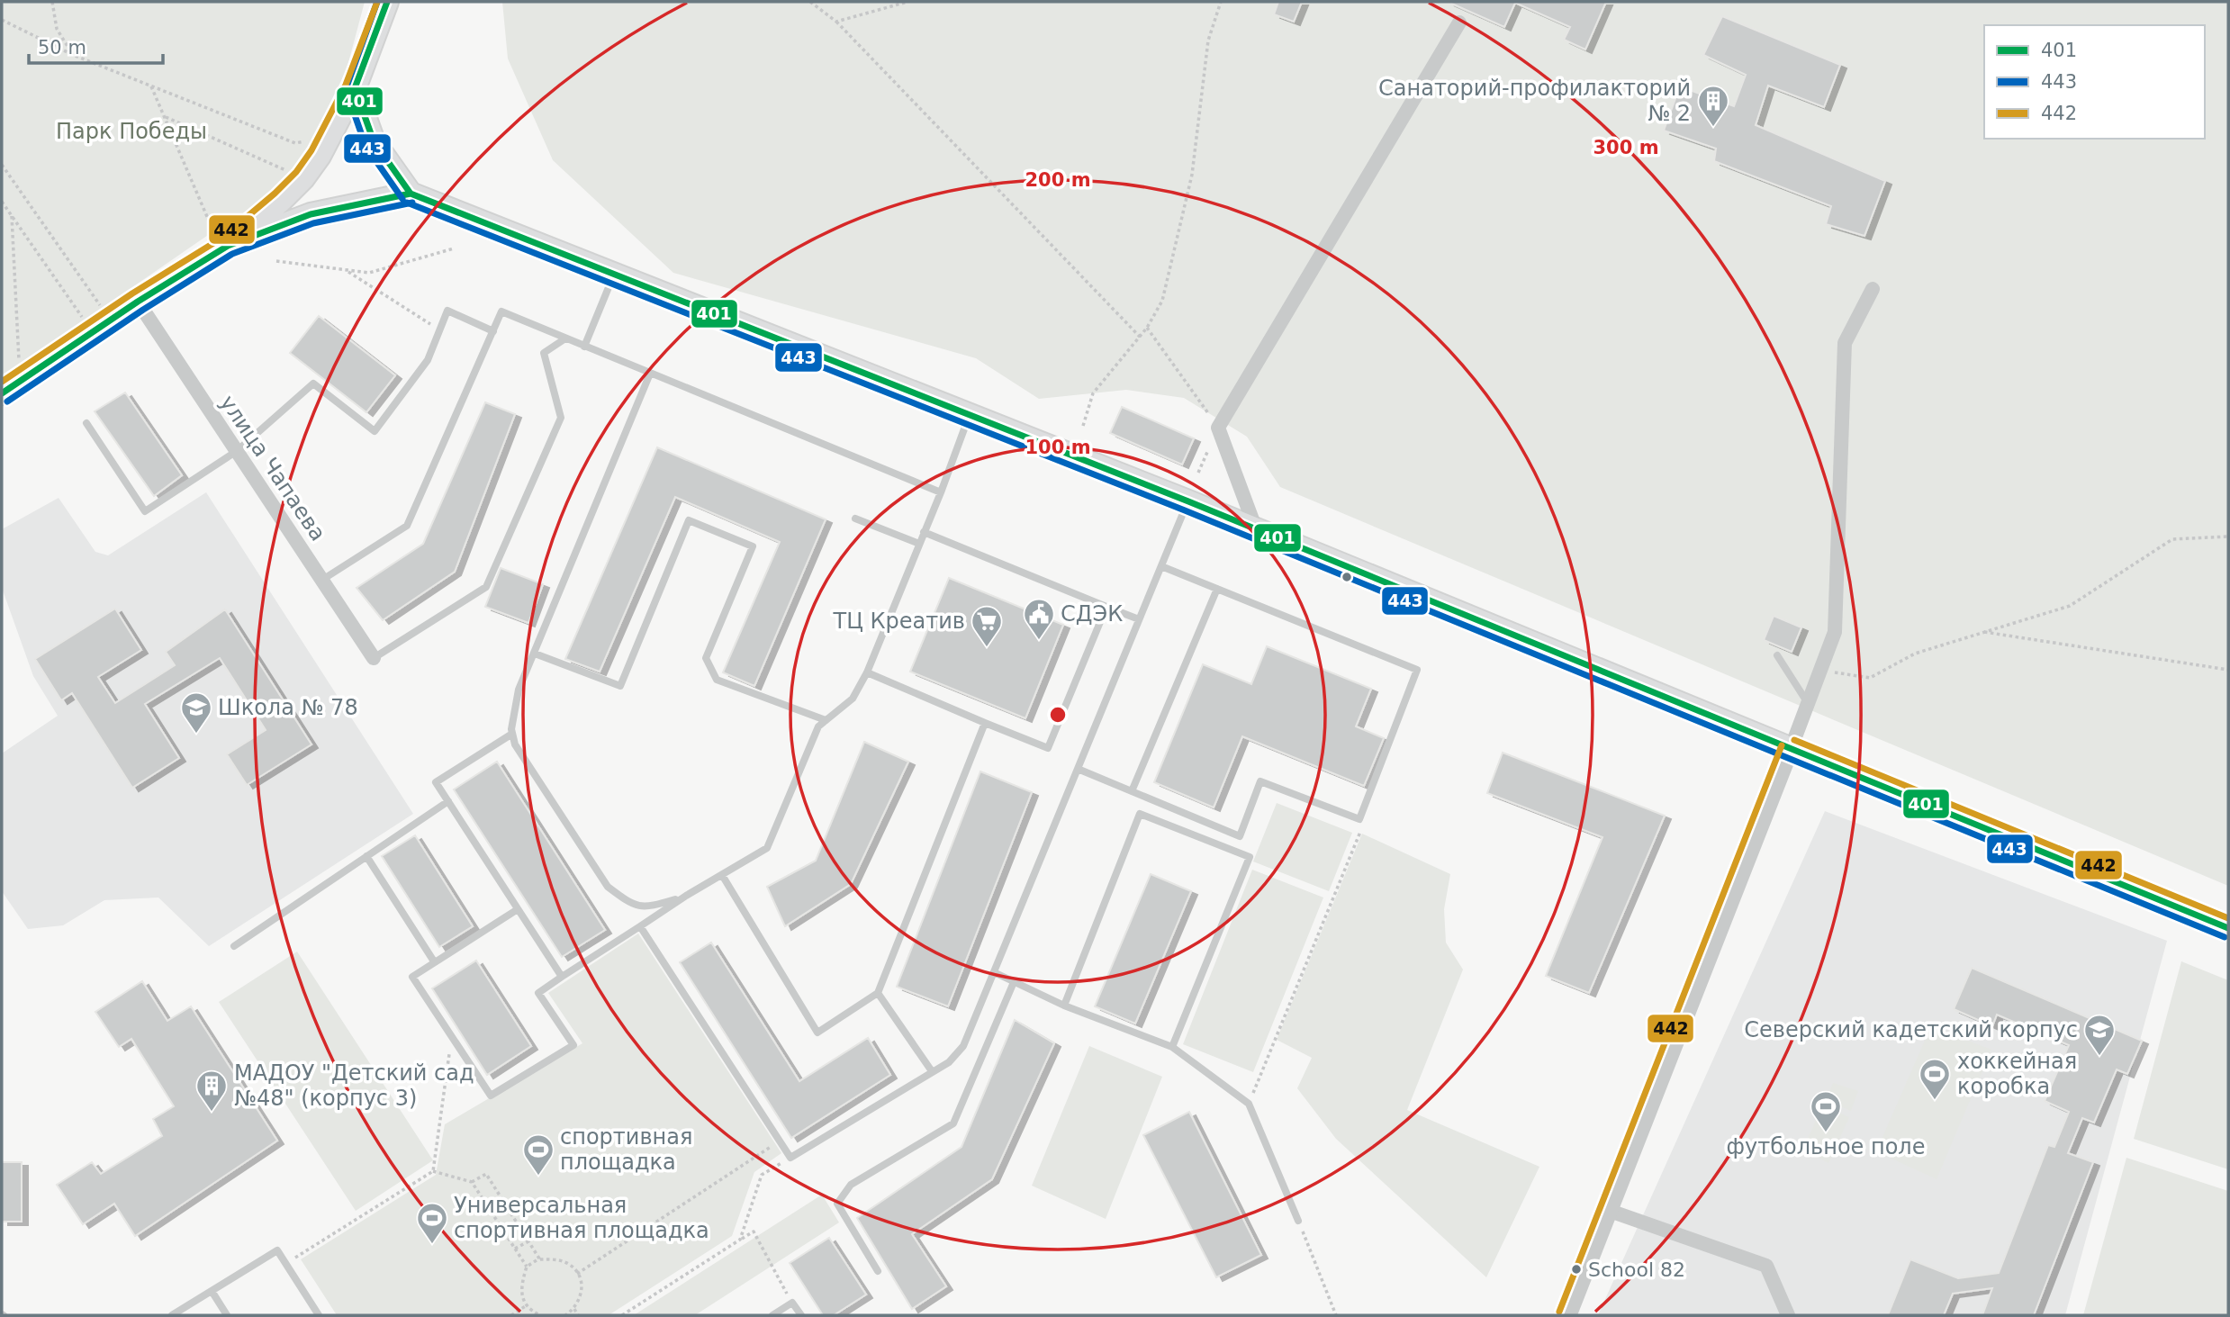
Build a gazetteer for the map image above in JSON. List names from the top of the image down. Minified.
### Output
{"streets":{"street":["улица Чапаева"]},"parks":["Парк Победы"],"places":{"building":["Санаторий-профилакторий № 2","МАДОУ \"Детский сад №48\" (корпус 3)"],"public building":["СДЭК"],"supermarket":["ТЦ Креатив"],"school or university":["Школа № 78","Северский кадетский корпус"],"sports":["хоккейная коробка","футбольное поле","спортивная площадка","Универсальная спортивная площадка"],"other":["School 82"]},"lines":["transit line 401","transit line 443","transit line 442"],"legend":["401","443","442"],"scale_bar":"50 m","rings":["300 m","200 m","100 m"]}
